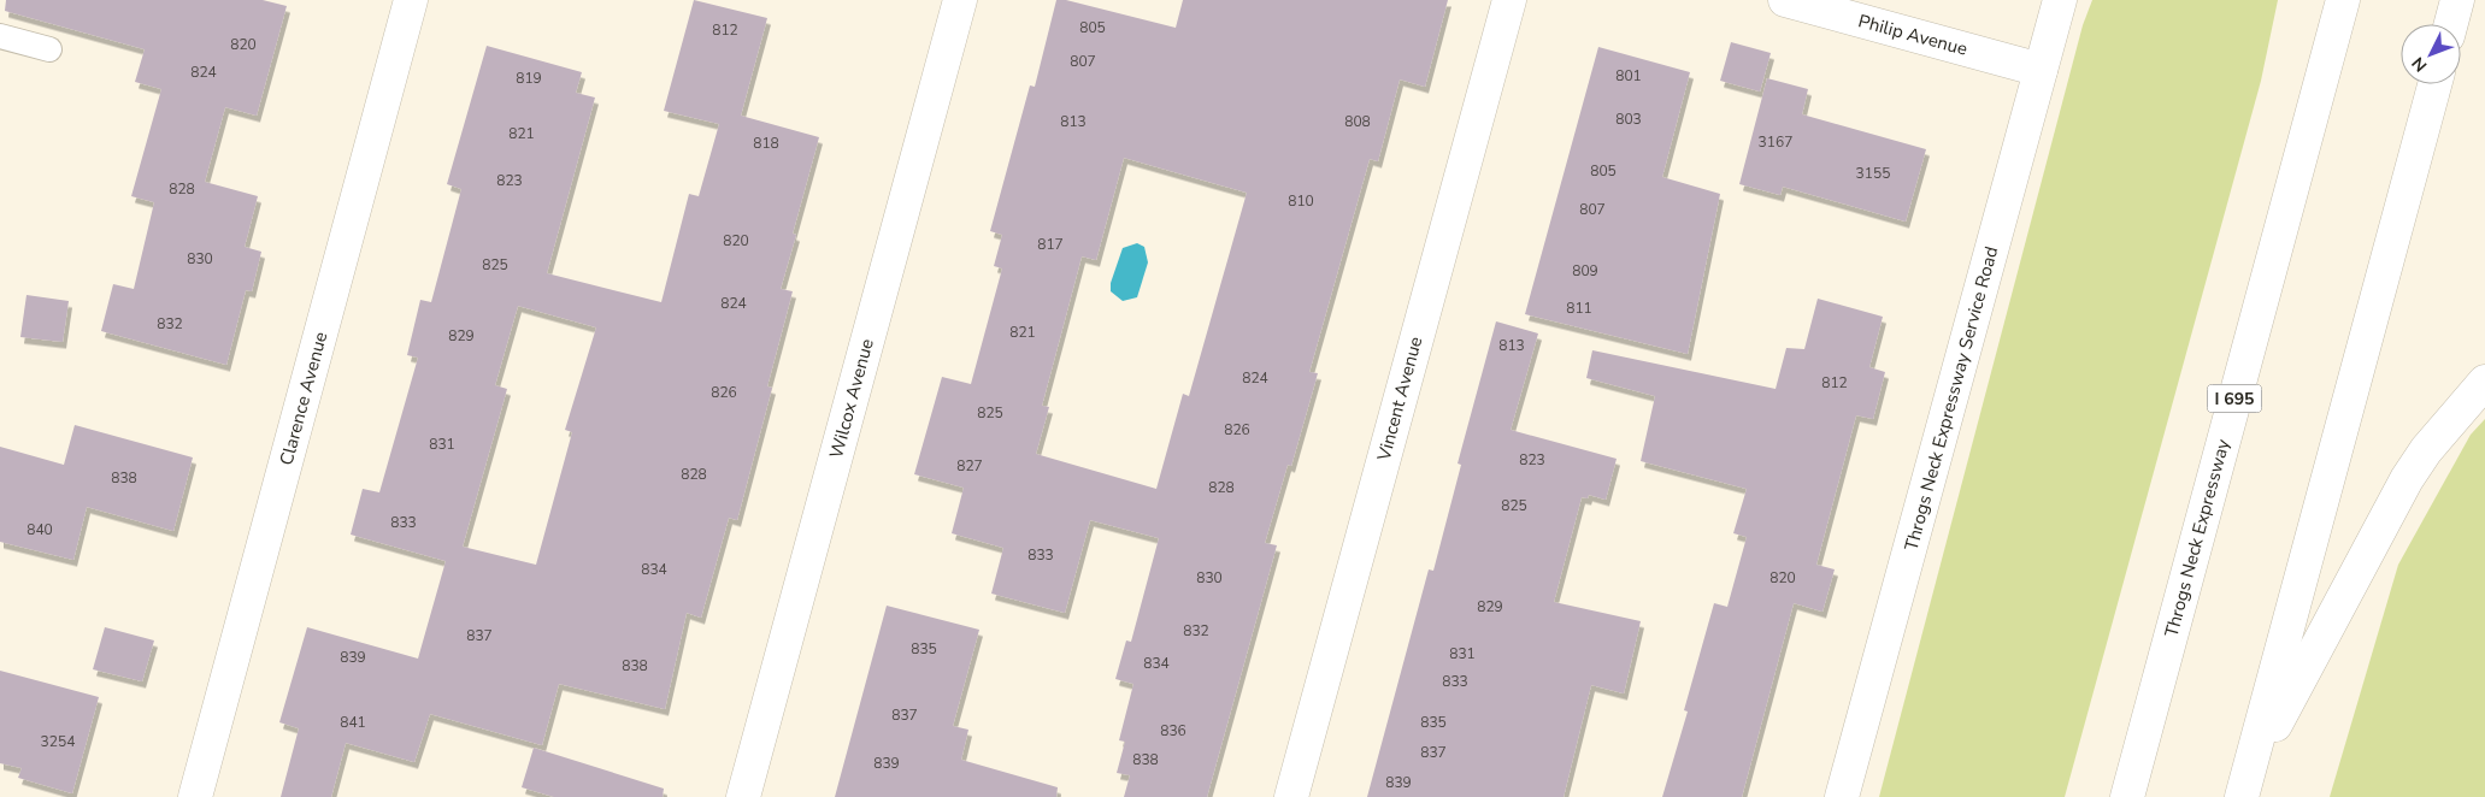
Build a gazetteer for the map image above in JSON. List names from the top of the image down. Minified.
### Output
{"streets":{"main road":["Philip Avenue","Clarence Avenue","Wilcox Avenue","Vincent Avenue","Throgs Neck Expressway Service Road","I 695","Throgs Neck Expressway"]},"crossings":[["Philip Avenue","Throgs Neck Expressway Service Road"]],"house_numbers":["805","812","820","807","824","801","819","803","813","808","821","3167","818","805","3155","823","828","810","807","820","817","830","825","809","824","811","832","821","829","813","824","812","826","825","826","831","823","827","828","838","828","825","833","840","833","834","830","820","829","832","837","835","831","839","834","838","833","837","841","835","836","3254","837","838","839","839"],"north":"bottom left"}
